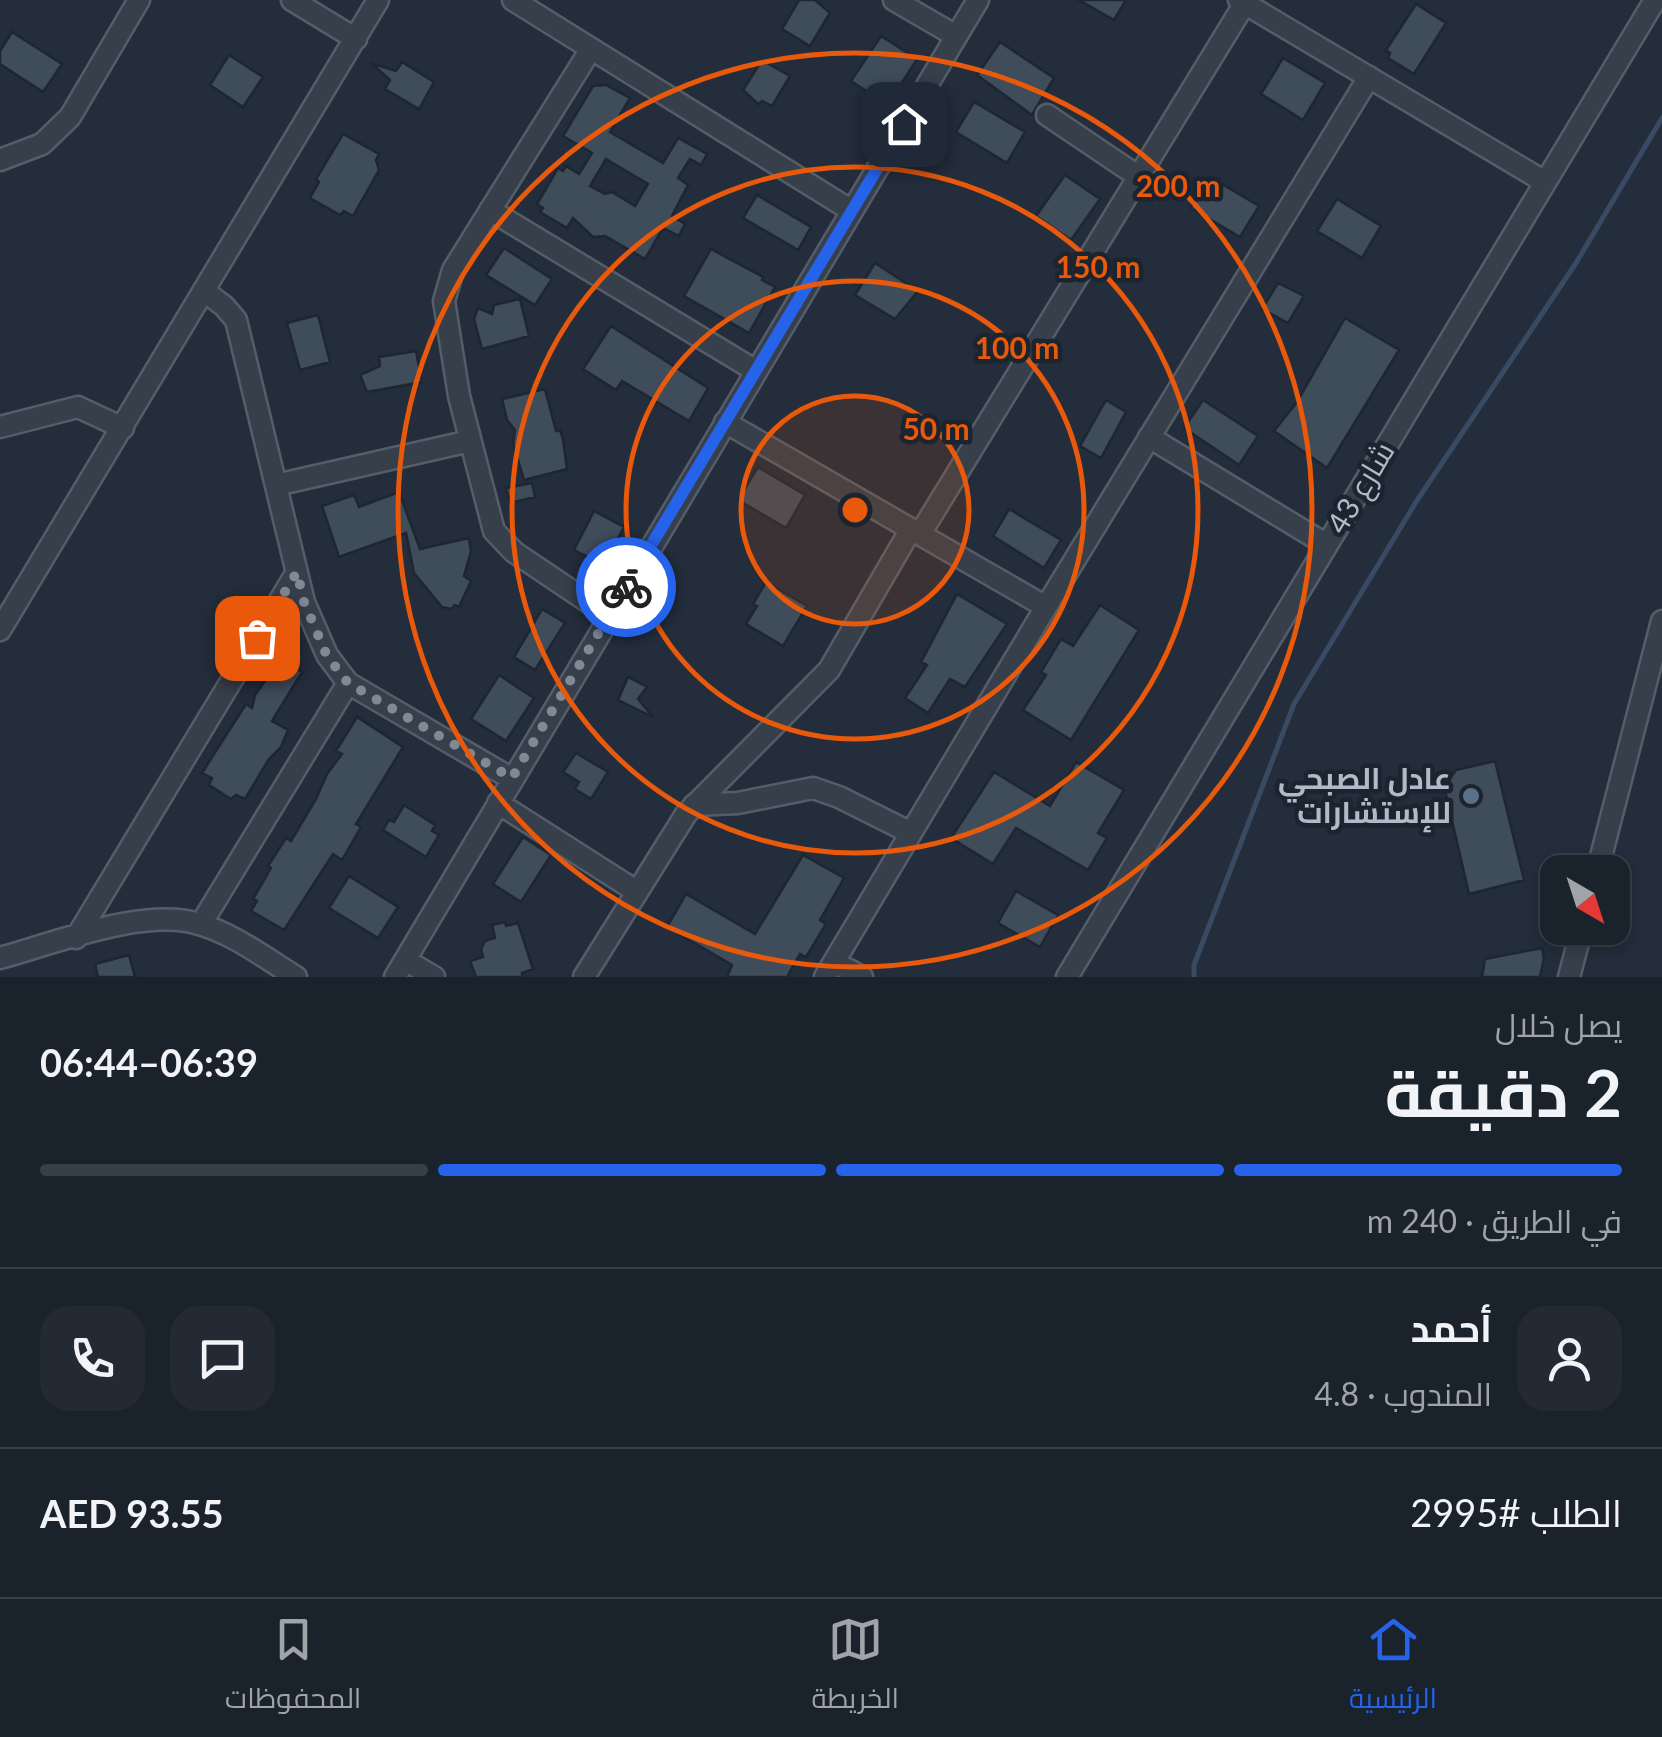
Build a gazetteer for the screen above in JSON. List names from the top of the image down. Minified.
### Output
{"streets":{"street":["شارع 43"]},"places":["عادل الصبحي للإستشارات"],"north":"bottom right","page":{"heading":["2 دقيقة","يصل خلال","06:39–06:44"],"panel":["أحمد","المندوب · 4.8","الطلب #2995","AED 93.55"],"bar":"في الطريق · 240 m","tabs":["الرئيسية","الخريطة","المحفوظات"]},"rings":["200 m","150 m","100 m","50 m"]}
